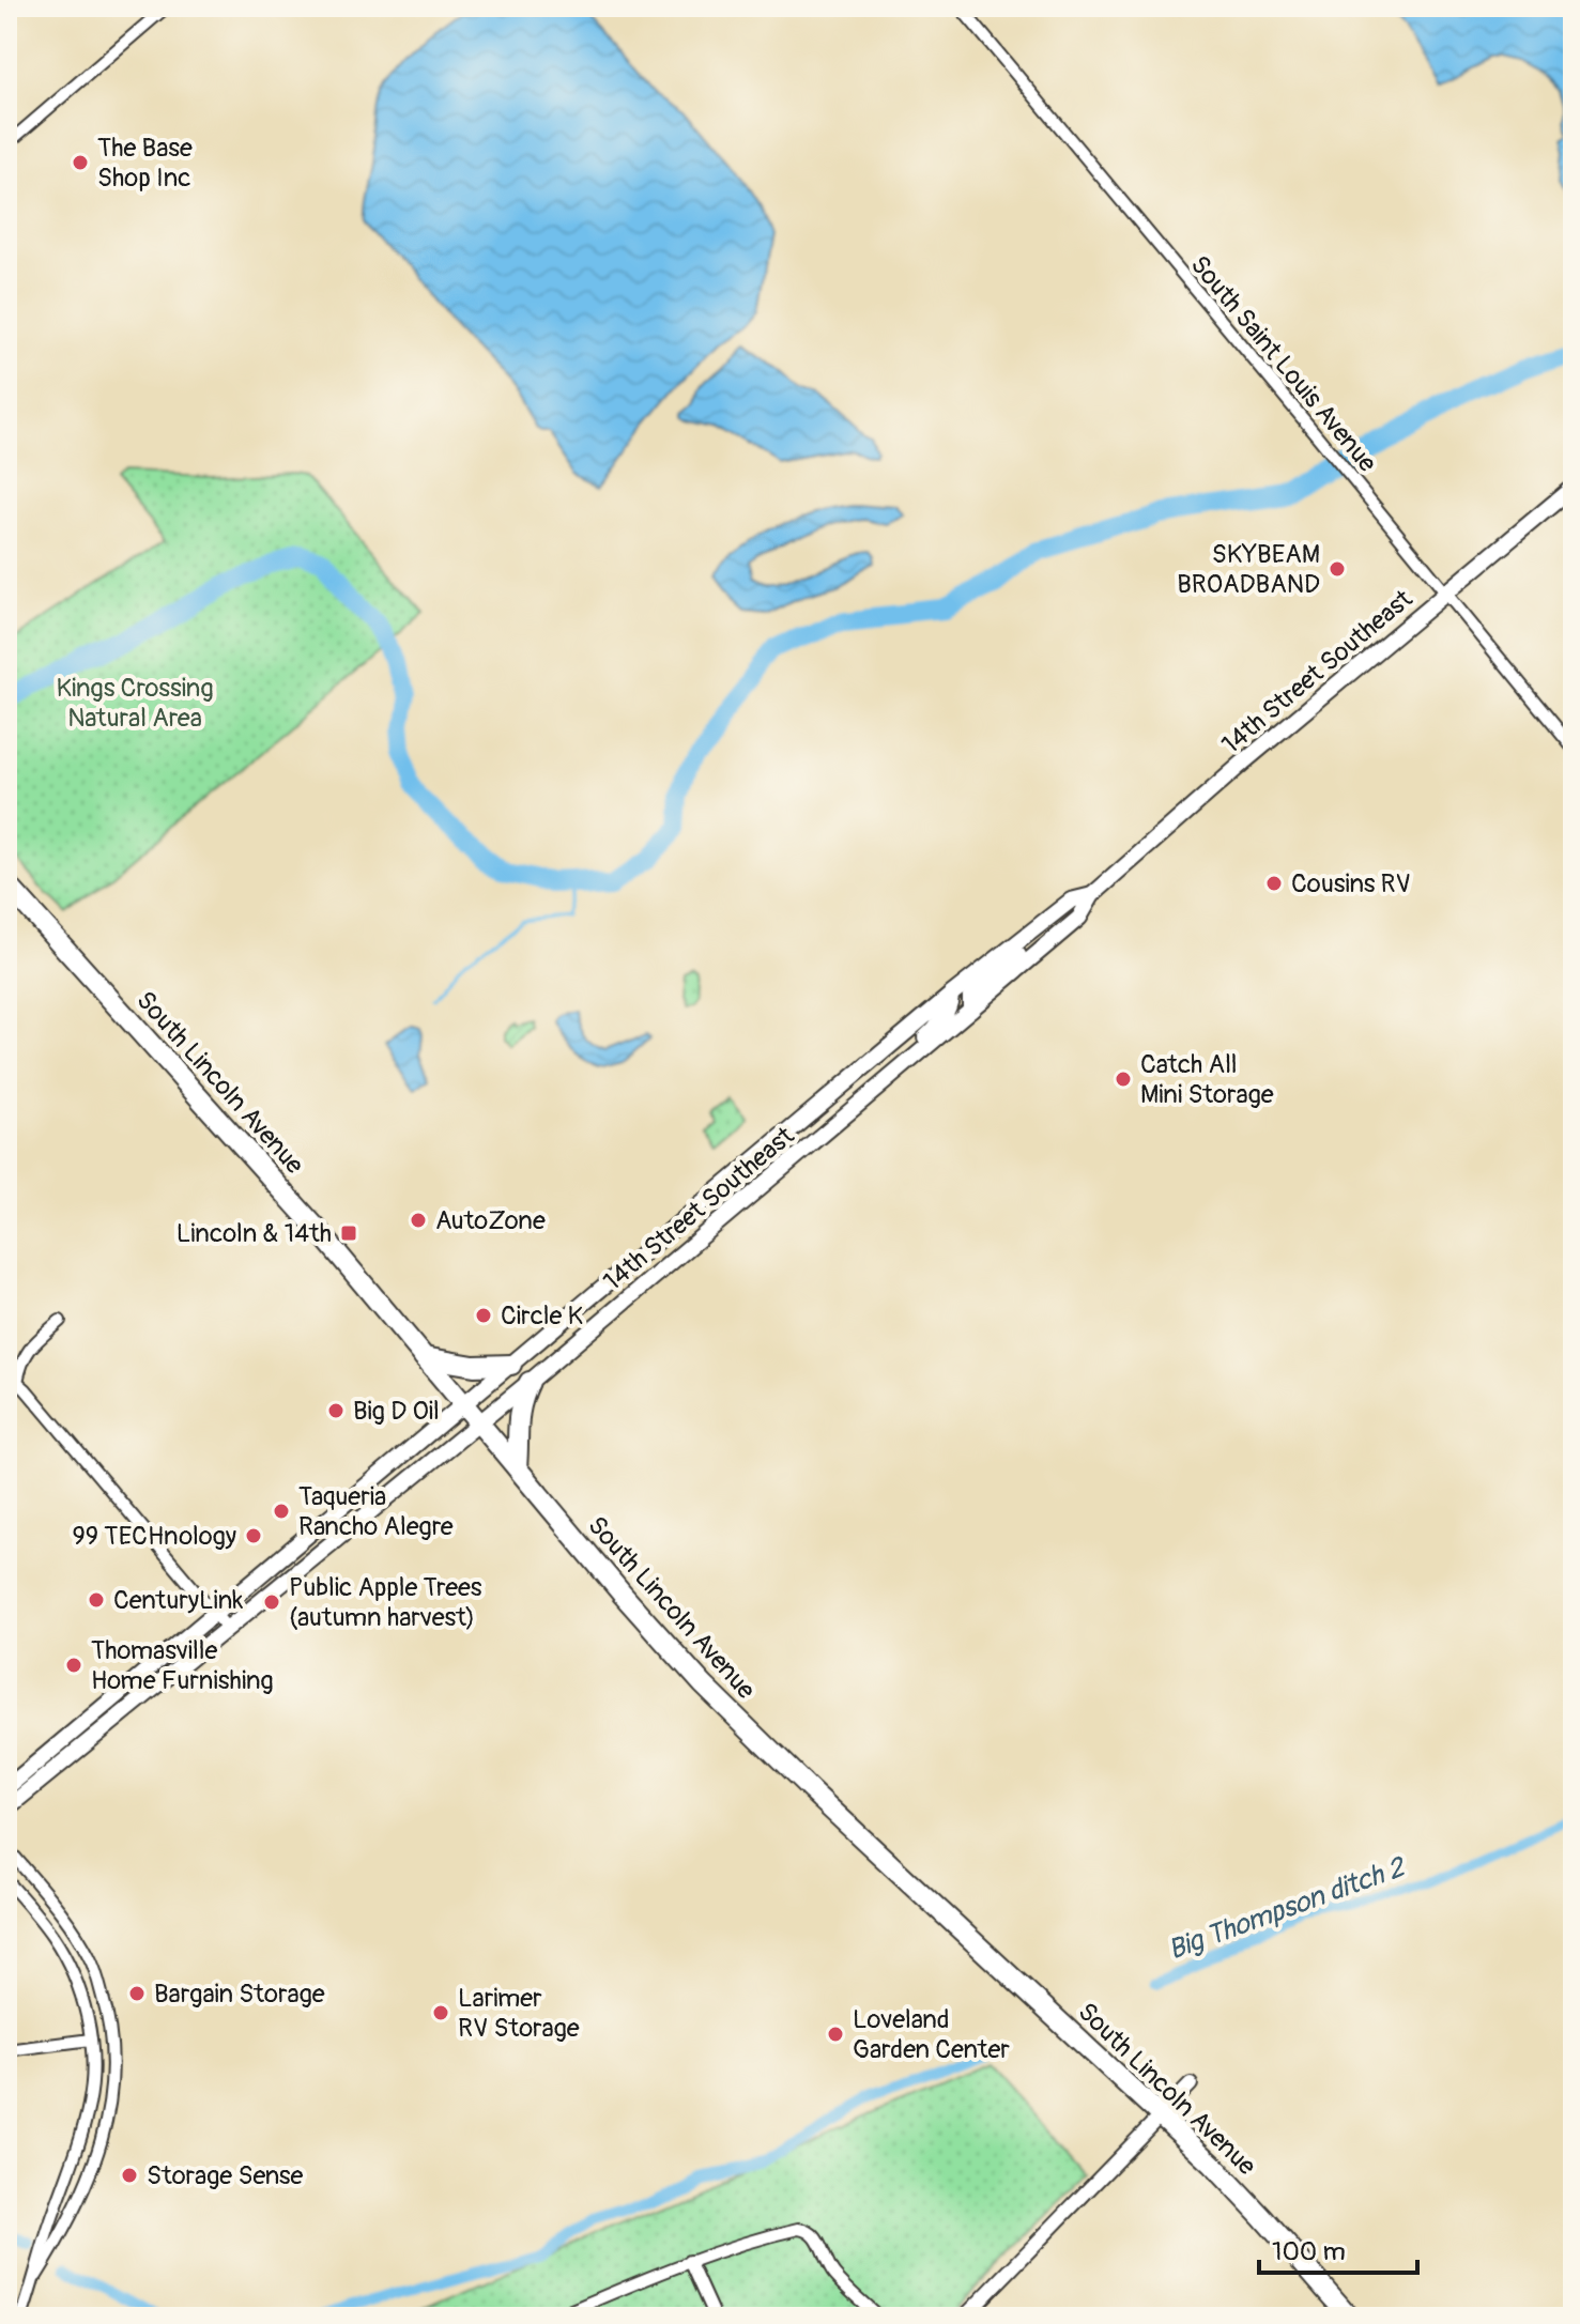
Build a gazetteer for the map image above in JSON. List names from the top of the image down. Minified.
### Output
{"streets":{"highway":["South Lincoln Avenue"],"main road":["14th Street Southeast"],"street":["South Saint Louis Avenue"]},"crossings":[["South Saint Louis Avenue","14th Street Southeast"],["14th Street Southeast","South Lincoln Avenue"]],"water":["Big Thompson ditch 2"],"parks":["Kings Crossing Natural Area"],"places":{"other":["The Base Shop Inc","SKYBEAM BROADBAND","Cousins RV","Catch All Mini Storage","AutoZone","Circle K","Big D Oil","Taqueria Rancho Alegre","99 TECHnology","CenturyLink","Public Apple Trees (autumn harvest)","Thomasville Home Furnishing","Bargain Storage","Larimer RV Storage","Loveland Garden Center","Storage Sense"],"transit":["Lincoln & 14th"]},"scale_bar":"100 m"}
